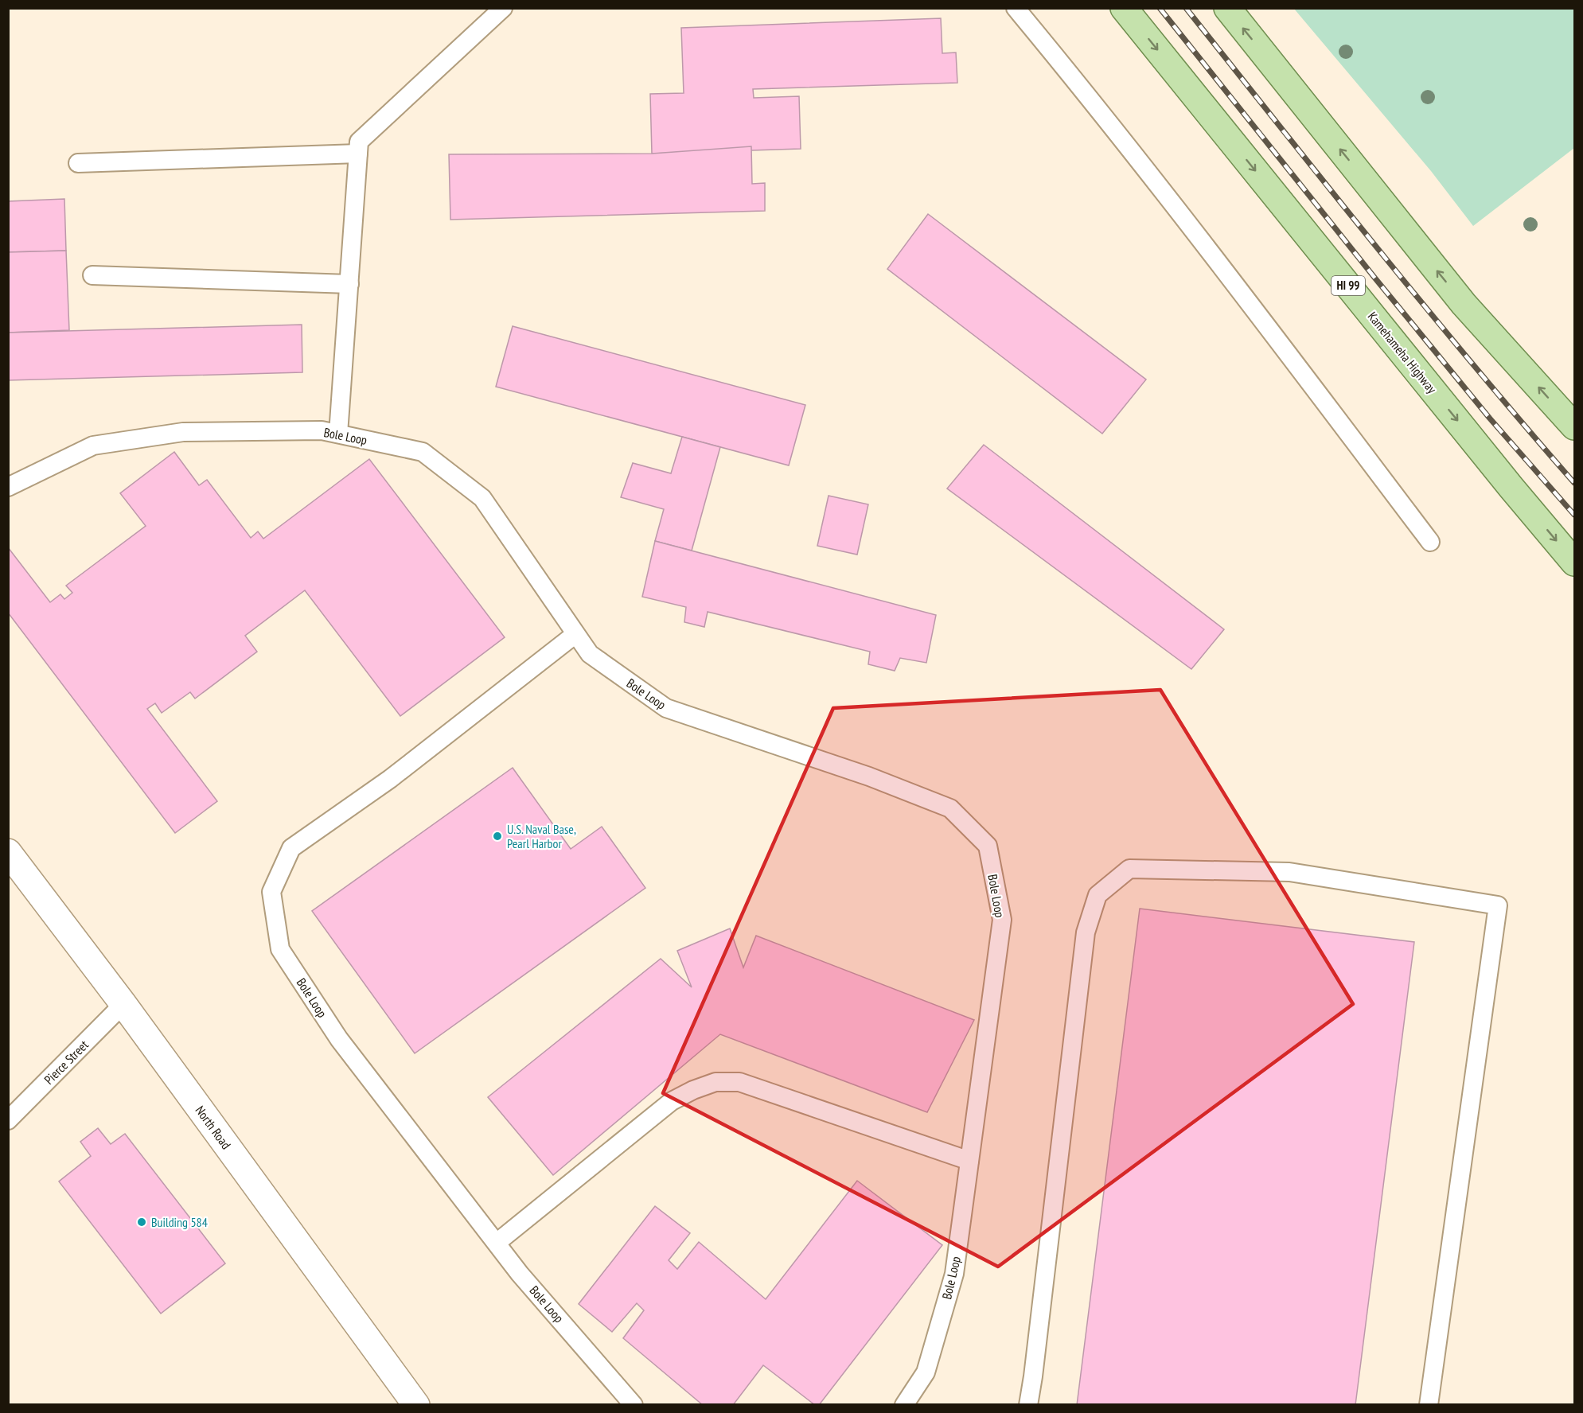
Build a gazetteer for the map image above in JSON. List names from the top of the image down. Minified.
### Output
{"streets":{"main road":["HI 99","Kamehameha Highway"],"street":["North Road"],"lane":["Bole Loop","Pierce Street"]},"crossings":[["Pierce Street","North Road"]],"places":["U.S. Naval Base, Pearl Harbor","Building 584"]}
